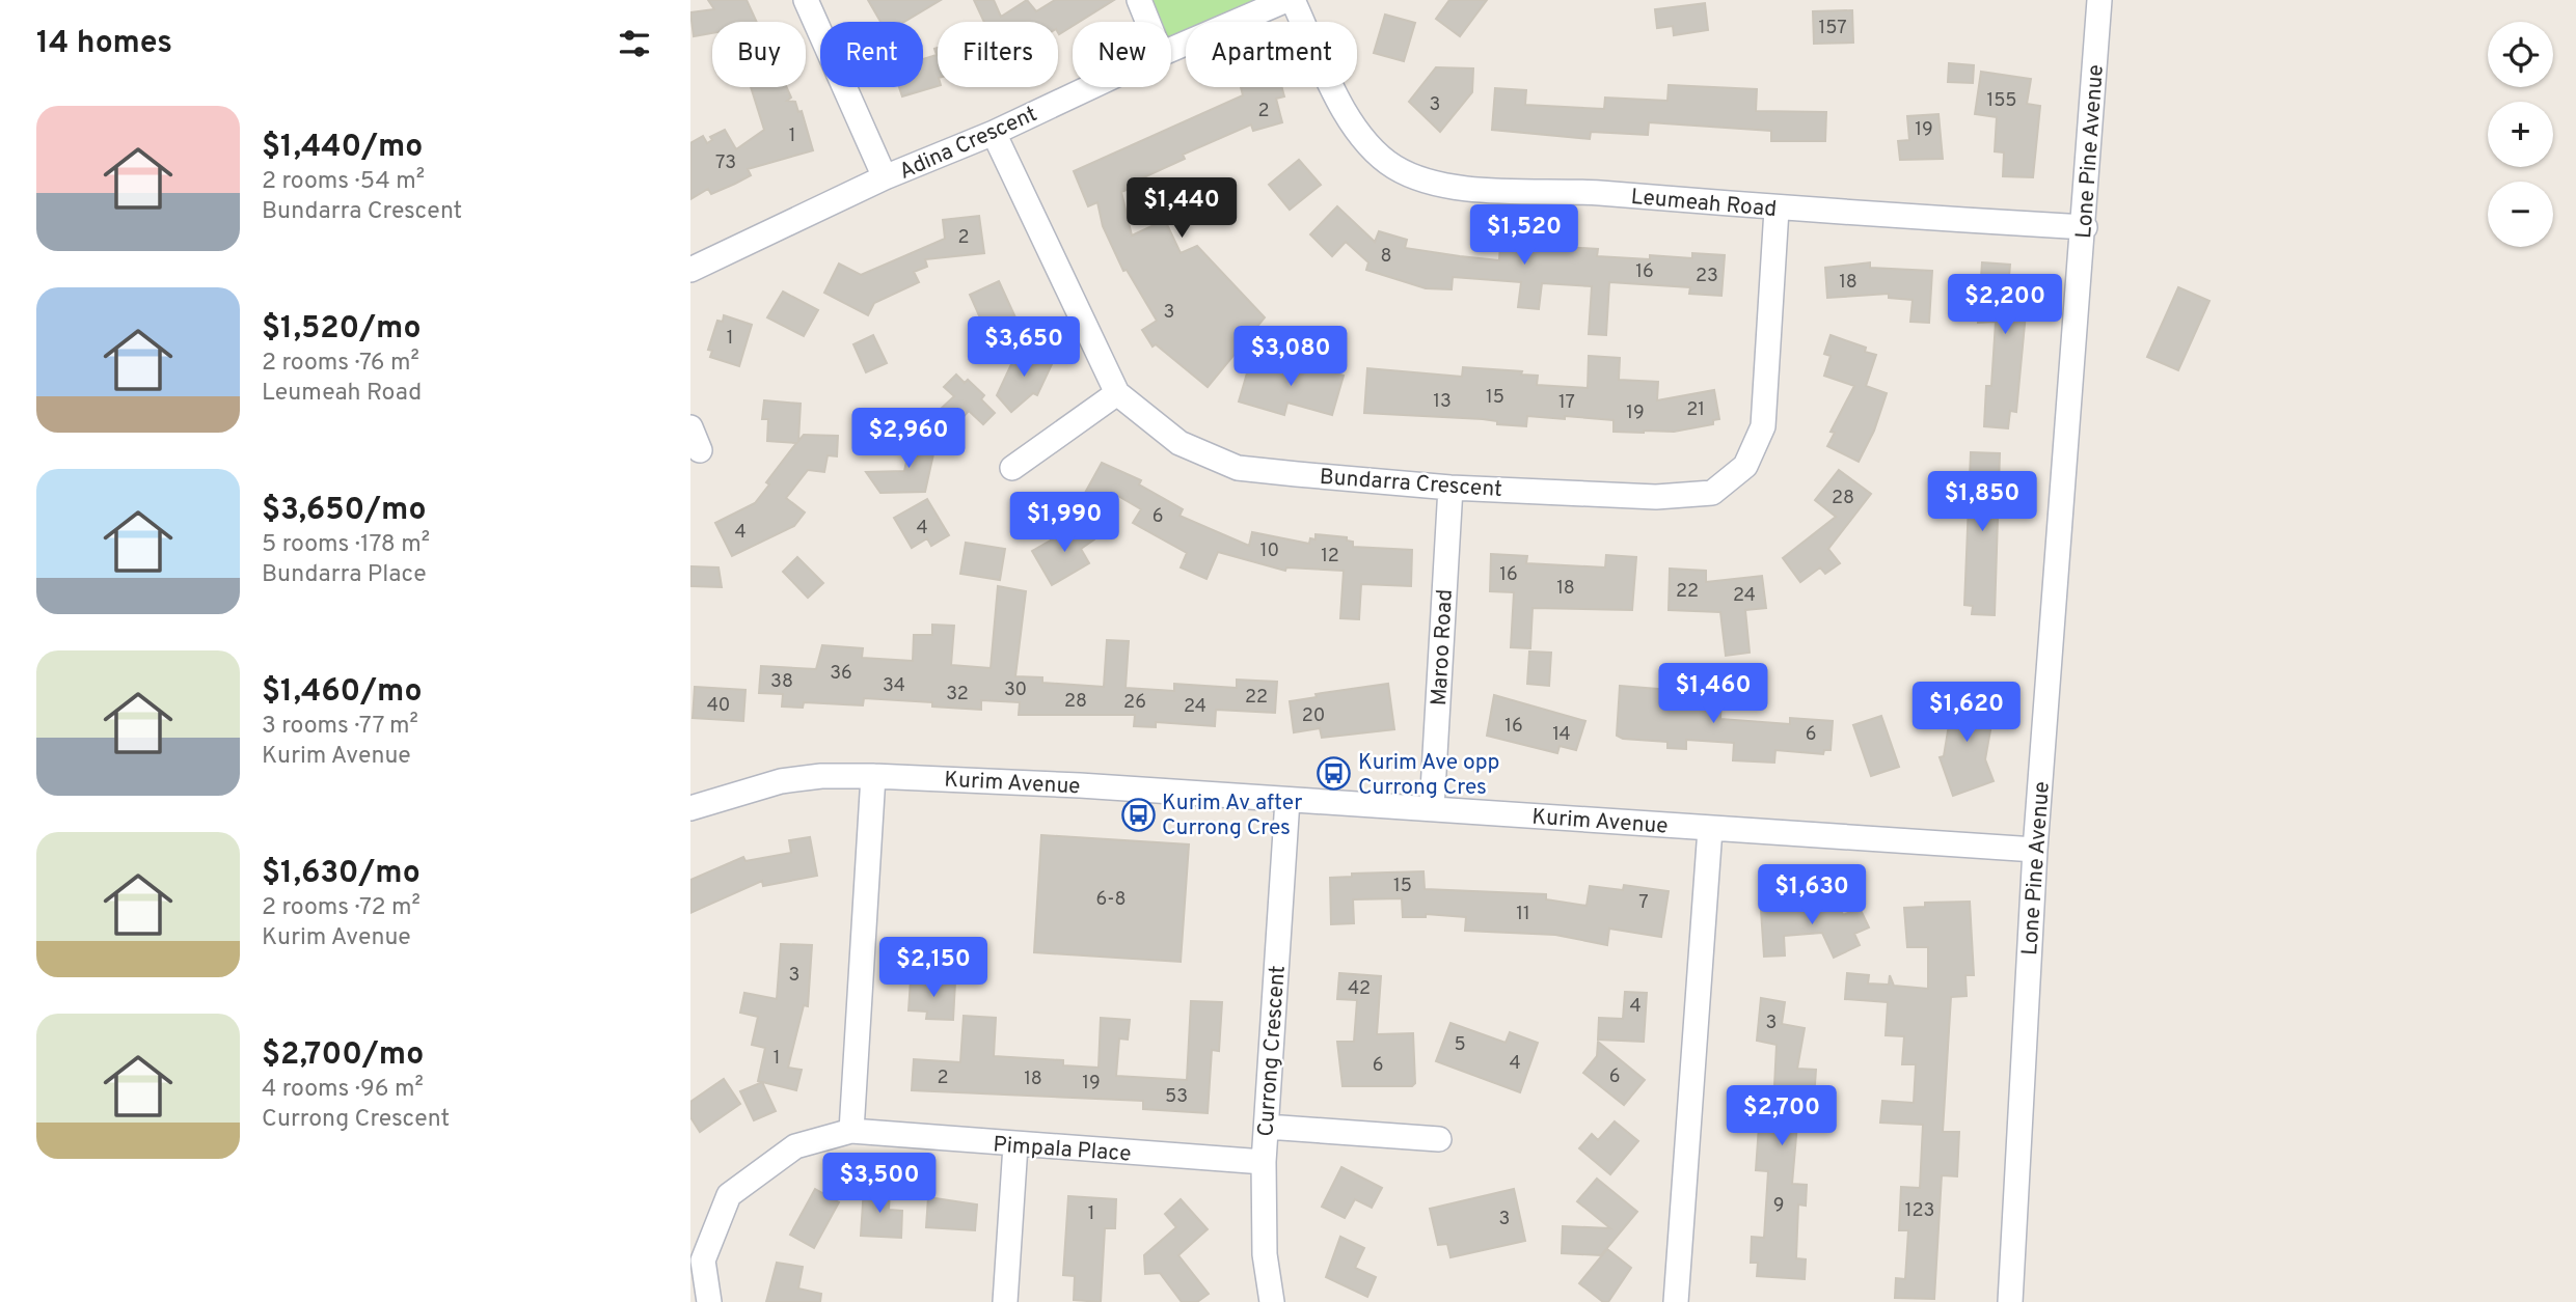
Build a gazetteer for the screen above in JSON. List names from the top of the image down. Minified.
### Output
{"streets":{"street":["Adina Crescent","Lone Pine Avenue","Leumeah Road","Bundarra Crescent","Maroo Road","Kurim Avenue","Currong Crescent","Pimpala Place"]},"crossings":[["Adina Crescent","Bundarra Crescent"],["Lone Pine Avenue","Leumeah Road"],["Lone Pine Avenue","Kurim Avenue"],["Leumeah Road","Bundarra Crescent"],["Bundarra Crescent","Maroo Road"],["Maroo Road","Kurim Avenue"],["Kurim Avenue","Currong Crescent"],["Currong Crescent","Pimpala Place"]],"places":{"bus stop":["Kurim Ave opp Currong Cres","Kurim Av after Currong Cres"]},"house_numbers":["157","155","3","2","19","1","73","2","8","16","23","18","3","1","15","13","17","21","19","28","6","4","4","10","12","16","18","22","24","36","38","34","30","32","22","28","26","40","24","20","16","14","6","15","6-8","7","11","3","42","4","3","5","1","4","6","6","2","18","19","53","9","123","1","3"],"page":{"heading":"14 homes","map_buttons":["+","−"],"chip":["Buy","Rent","Filters","New","Apartment"],"list":[{"name":"$1,440/mo","note":"2 rooms · 54 m² · Bundarra Crescent"},{"name":"$1,520/mo","note":"2 rooms · 76 m² · Leumeah Road"},{"name":"$3,650/mo","note":"5 rooms · 178 m² · Bundarra Place"},{"name":"$1,460/mo","note":"3 rooms · 77 m² · Kurim Avenue"},{"name":"$1,630/mo","note":"2 rooms · 72 m² · Kurim Avenue"},{"name":"$2,700/mo","note":"4 rooms · 96 m² · Currong Crescent"}],"price":["$1,440","$1,520","$2,200","$3,650","$3,080","$2,960","$1,850","$1,990","$1,460","$1,620","$1,630","$2,150","$2,700","$3,500"]}}
